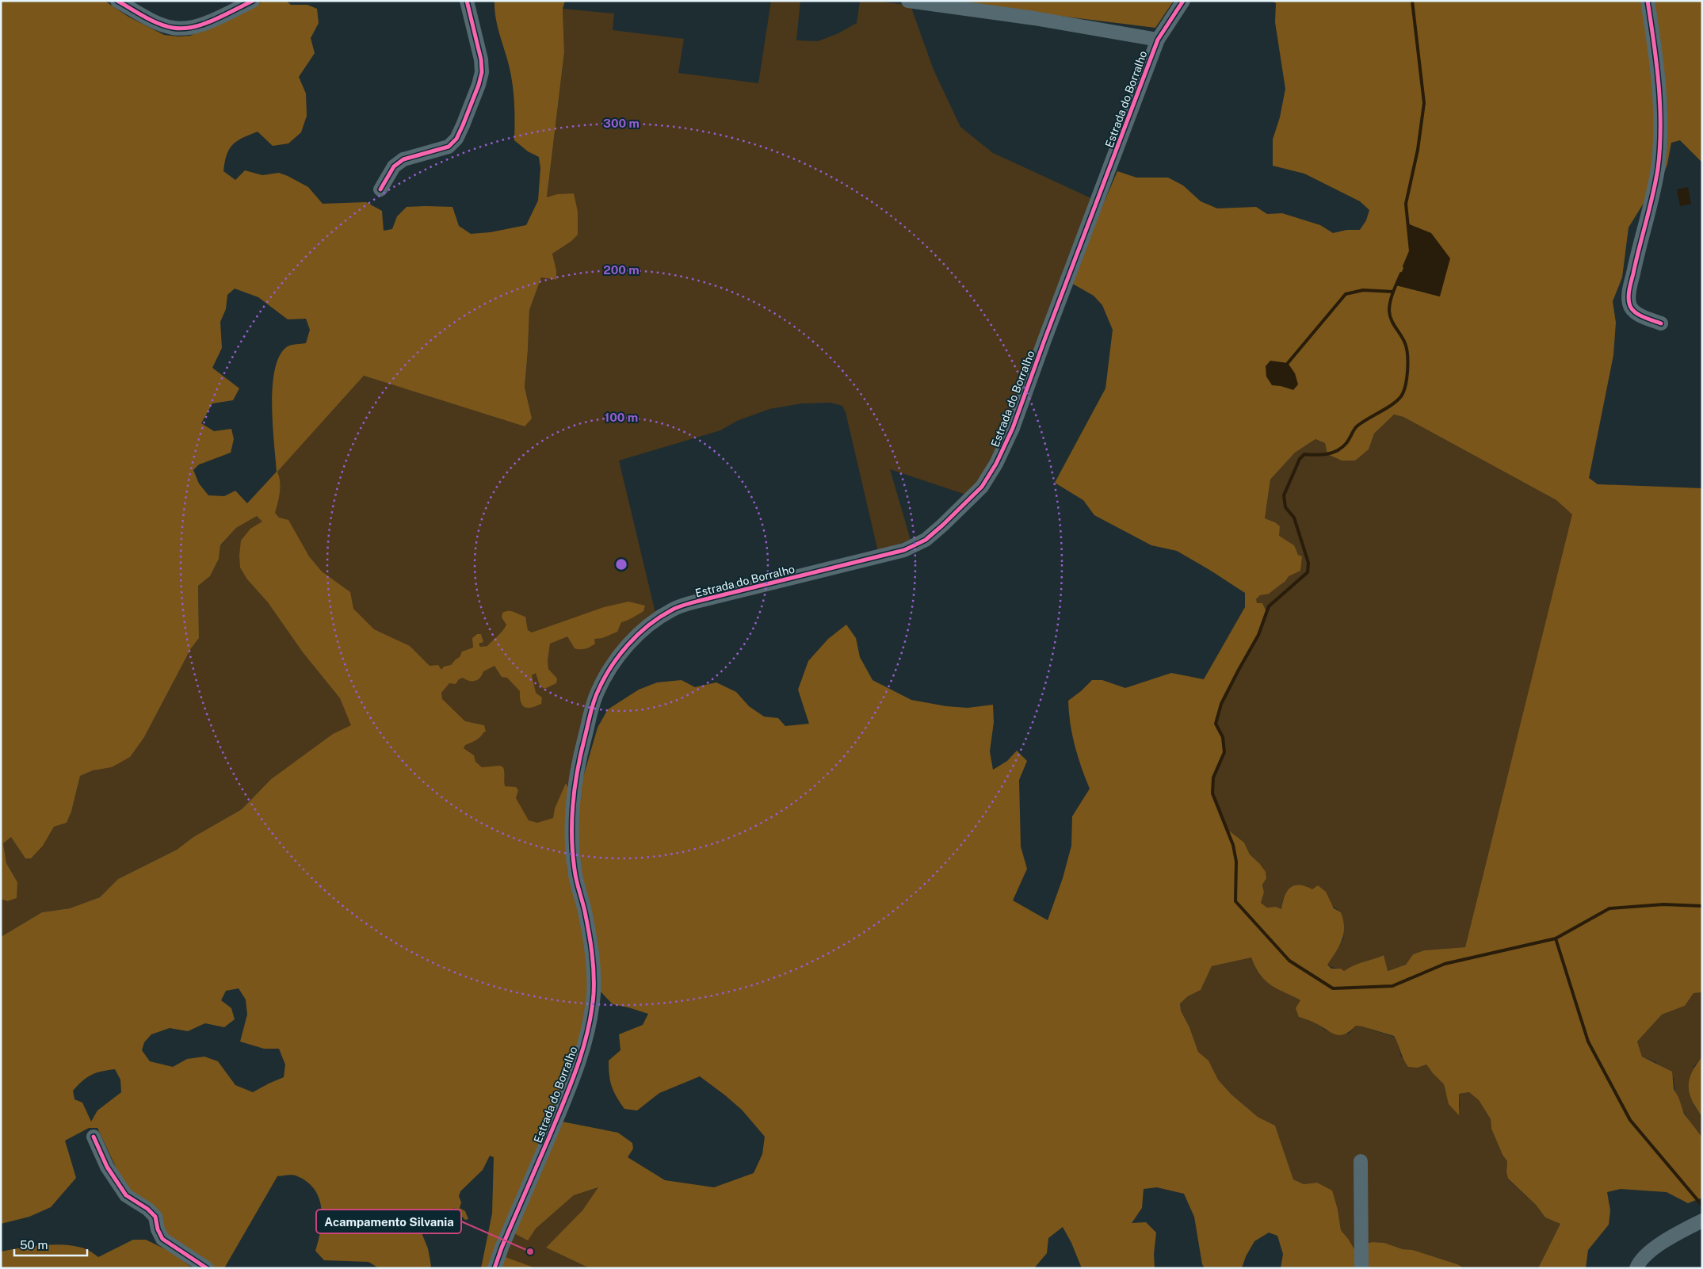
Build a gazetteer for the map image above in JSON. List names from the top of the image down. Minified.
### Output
{"streets":{"street":["Estrada do Borralho"]},"places":["Acampamento Silvania"],"scale_bar":"50 m","rings":["300 m","200 m","100 m"]}
